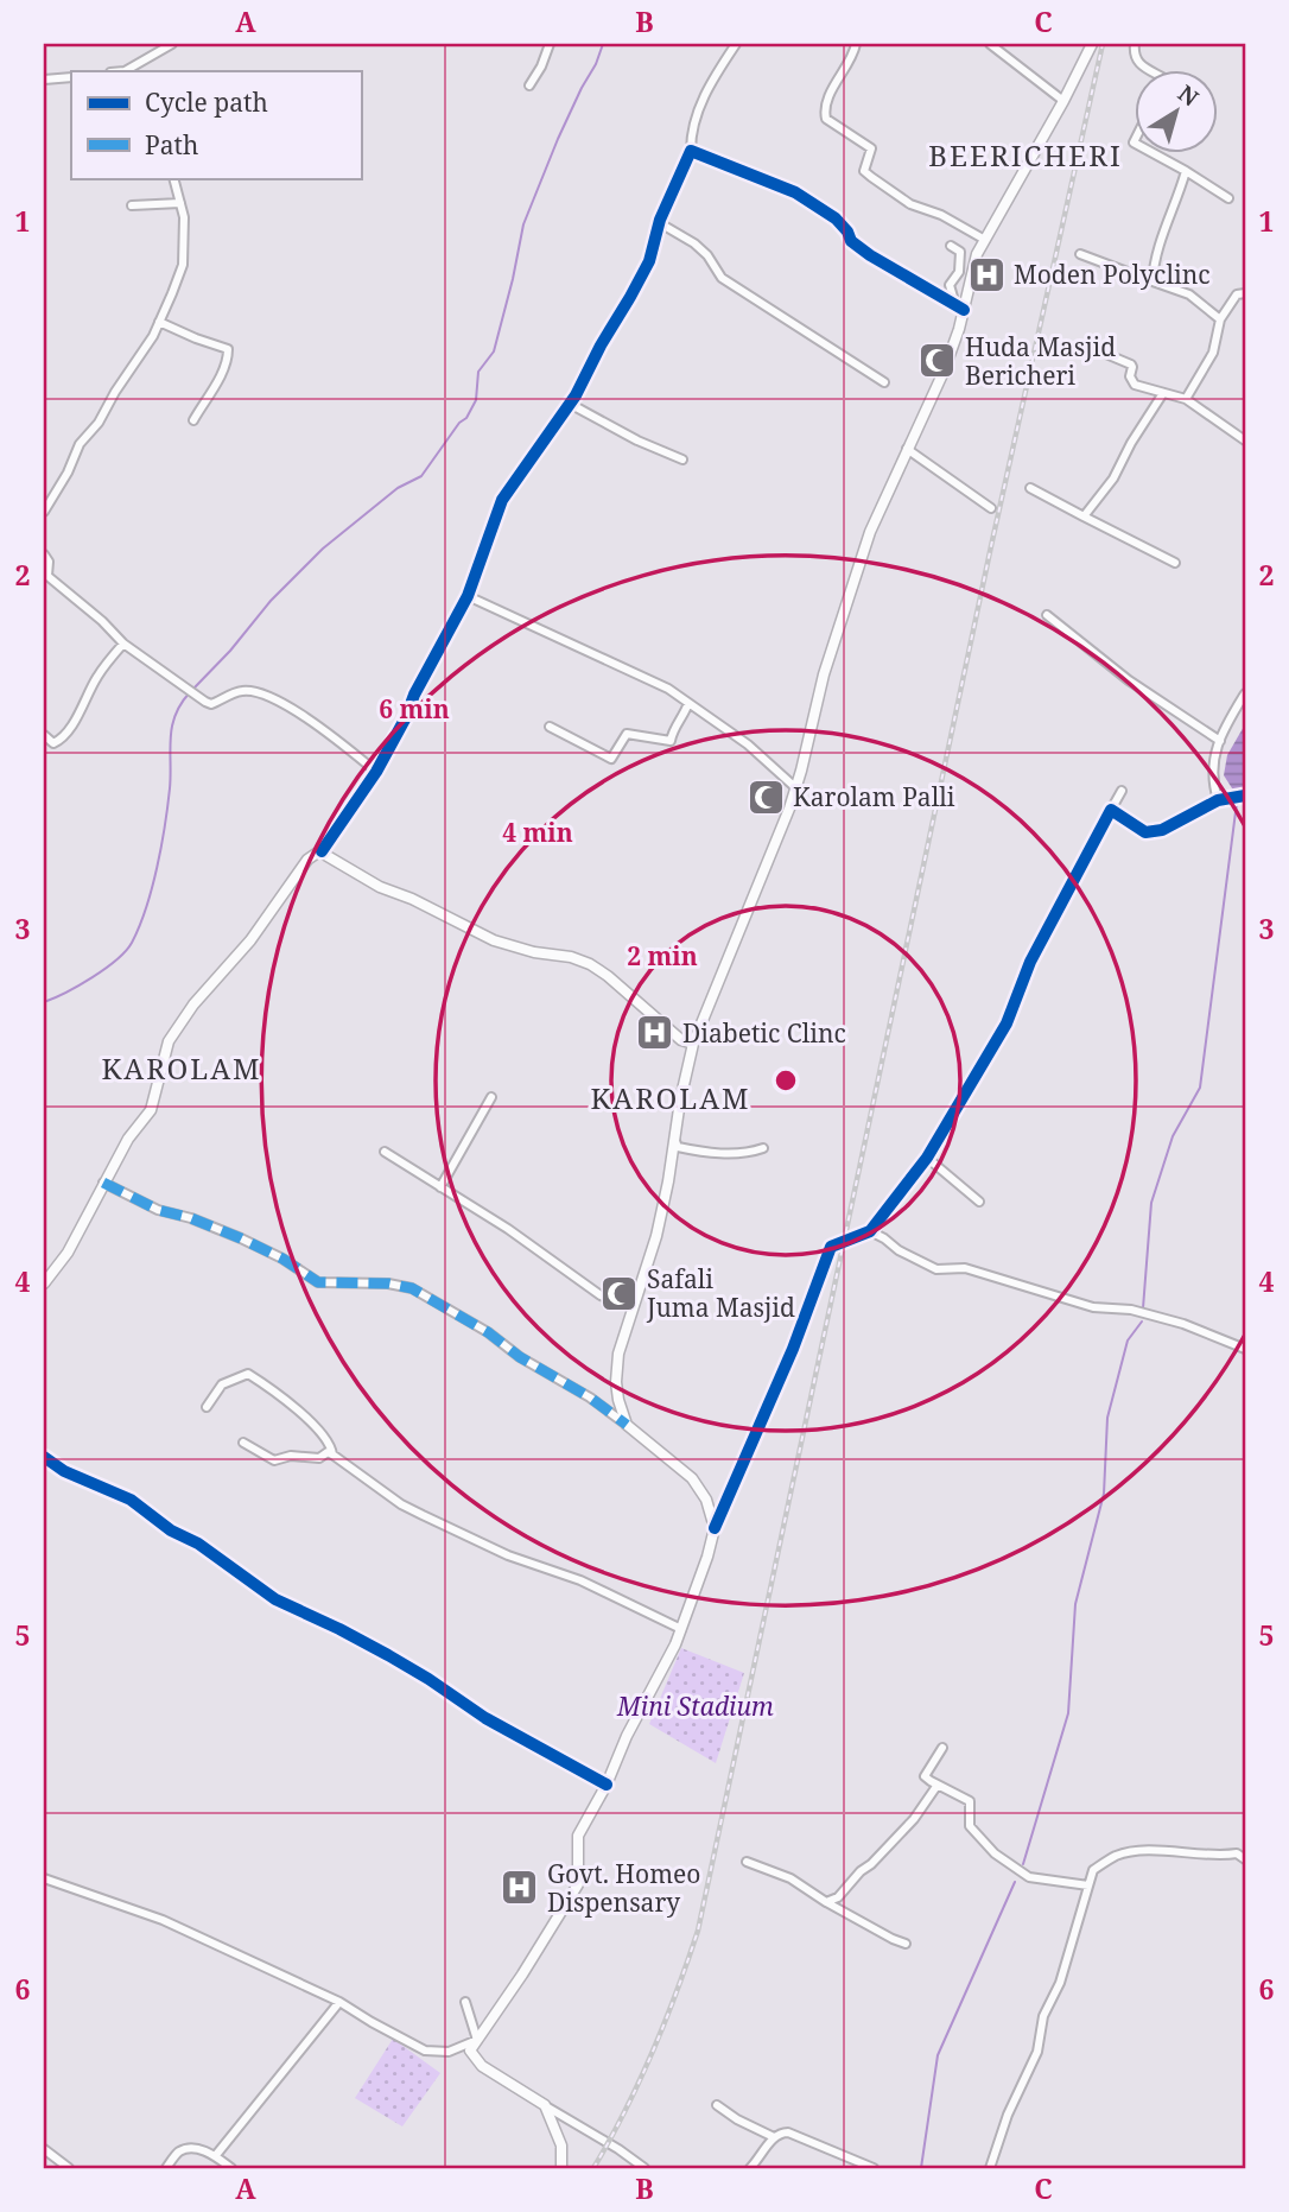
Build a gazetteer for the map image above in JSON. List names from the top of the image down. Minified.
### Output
{"districts":["BEERICHERI","KAROLAM","KAROLAM"],"parks":["Mini Stadium"],"places":{"hospital":["Moden Polyclinc","Diabetic Clinc","Govt. Homeo Dispensary"],"mosque":["Huda Masjid Bericheri","Karolam Palli","Safali Juma Masjid"]},"legend":["Cycle path","Path"],"north":"top right","grid":{"columns":["A","B","C"],"rows":["1","2","3","4","5","6"]},"rings":["6 min","4 min","2 min"]}
